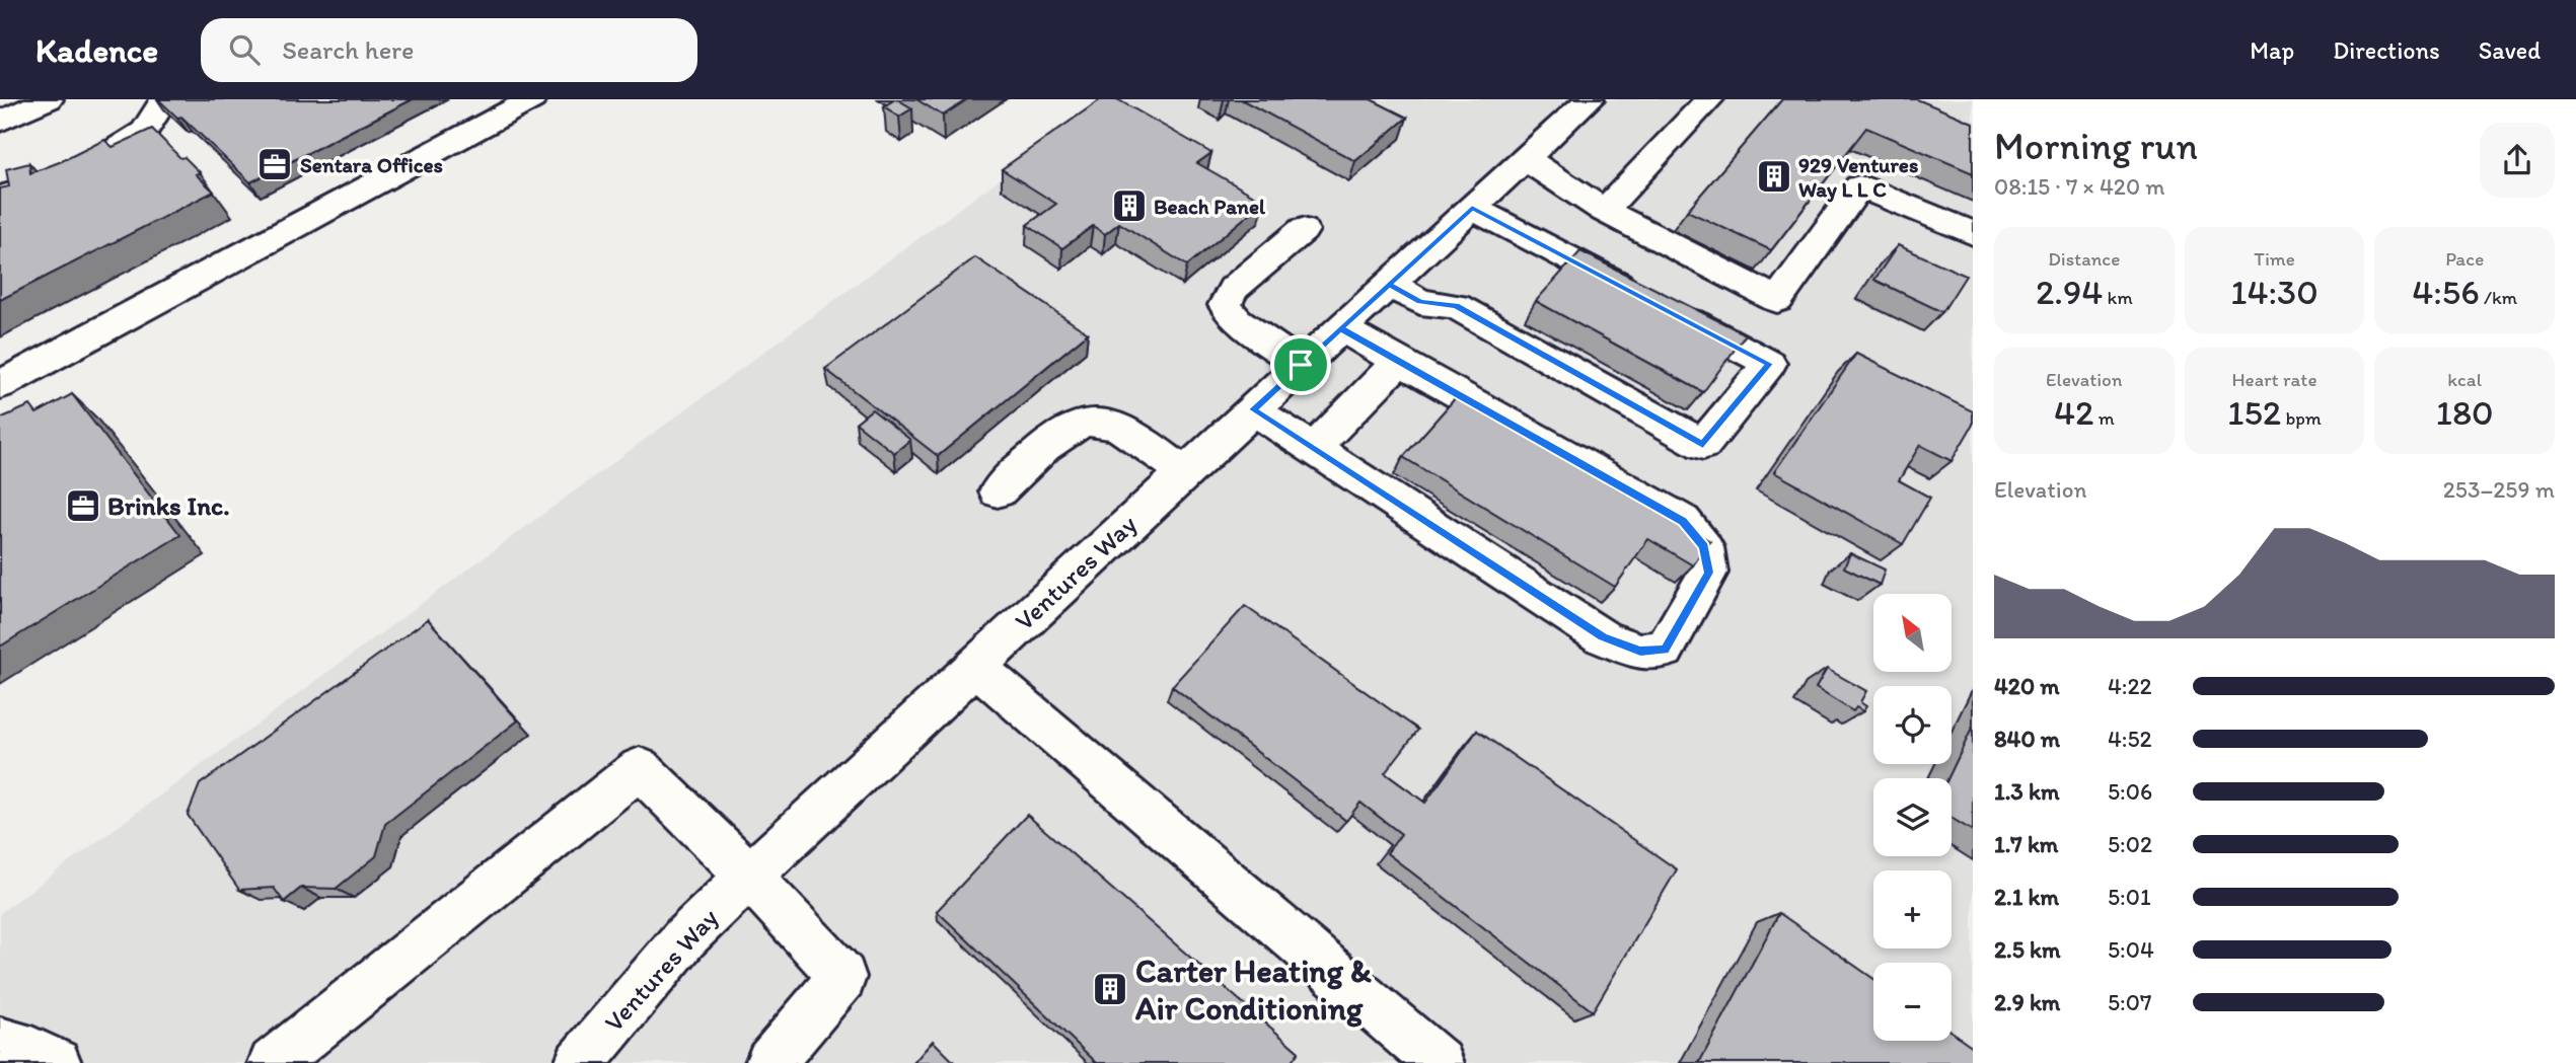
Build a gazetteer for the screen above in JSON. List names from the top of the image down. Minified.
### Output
{"streets":{"street":["Ventures Way"]},"places":{"office":["Sentara Offices","Brinks Inc."],"building":["929 Ventures Way L L C","Beach Panel","Carter Heating & Air Conditioning"]},"north":"top left","page":{"header":"Kadence","search":"Search here","nav":["Map","Directions","Saved"],"heading":["Morning run","08:15 · 7 × 420 m"],"stats":[["Distance","2.94 km"],["Time","14:30"],["Pace","4:56 /km"],["Elevation","42 m"],["Heart rate","152 bpm"],["kcal","180"]],"chart":["Elevation","253–259 m"],"map_buttons":["+","−"],"list":[{"name":"420 m","note":"4:22"},{"name":"840 m","note":"4:52"},{"name":"1.3 km","note":"5:06"},{"name":"1.7 km","note":"5:02"},{"name":"2.1 km","note":"5:01"},{"name":"2.5 km","note":"5:04"},{"name":"2.9 km","note":"5:07"}]}}
